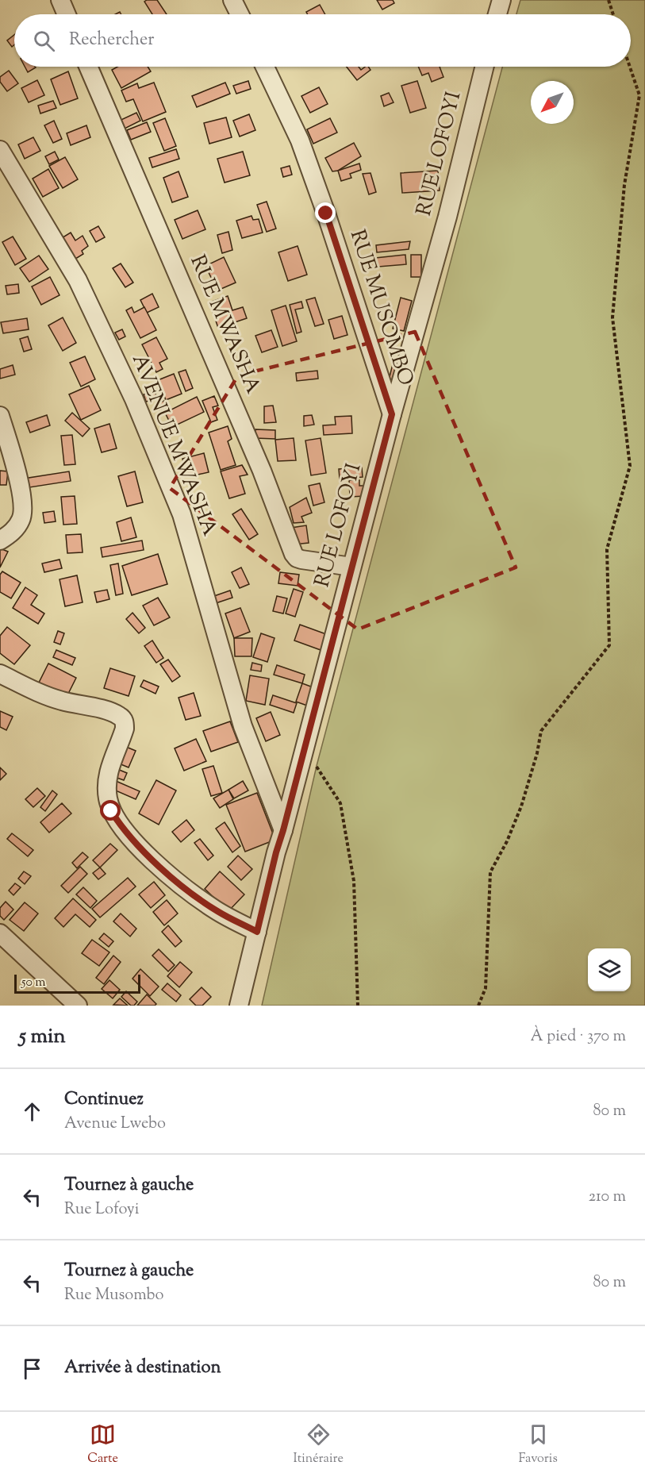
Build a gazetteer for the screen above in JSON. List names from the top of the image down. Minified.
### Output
{"streets":{"street":["RUE LOFOYI","RUE MUSOMBO","RUE MWASHA","AVENUE MWASHA"]},"crossings":[["RUE LOFOYI","RUE MUSOMBO"],["RUE LOFOYI","RUE MWASHA"],["RUE LOFOYI","AVENUE MWASHA"]],"scale_bar":"50 m","north":"bottom left","page":{"search":"Rechercher","scale":"50 m","heading":["5 min","À pied · 370 m"],"list":[["Continuez","Avenue Lwebo","80 m"],["Tournez à gauche","Rue Lofoyi","210 m"],["Tournez à gauche","Rue Musombo","80 m"],"Arrivée à destination"],"nav":["Carte","Itinéraire","Favoris"]}}
